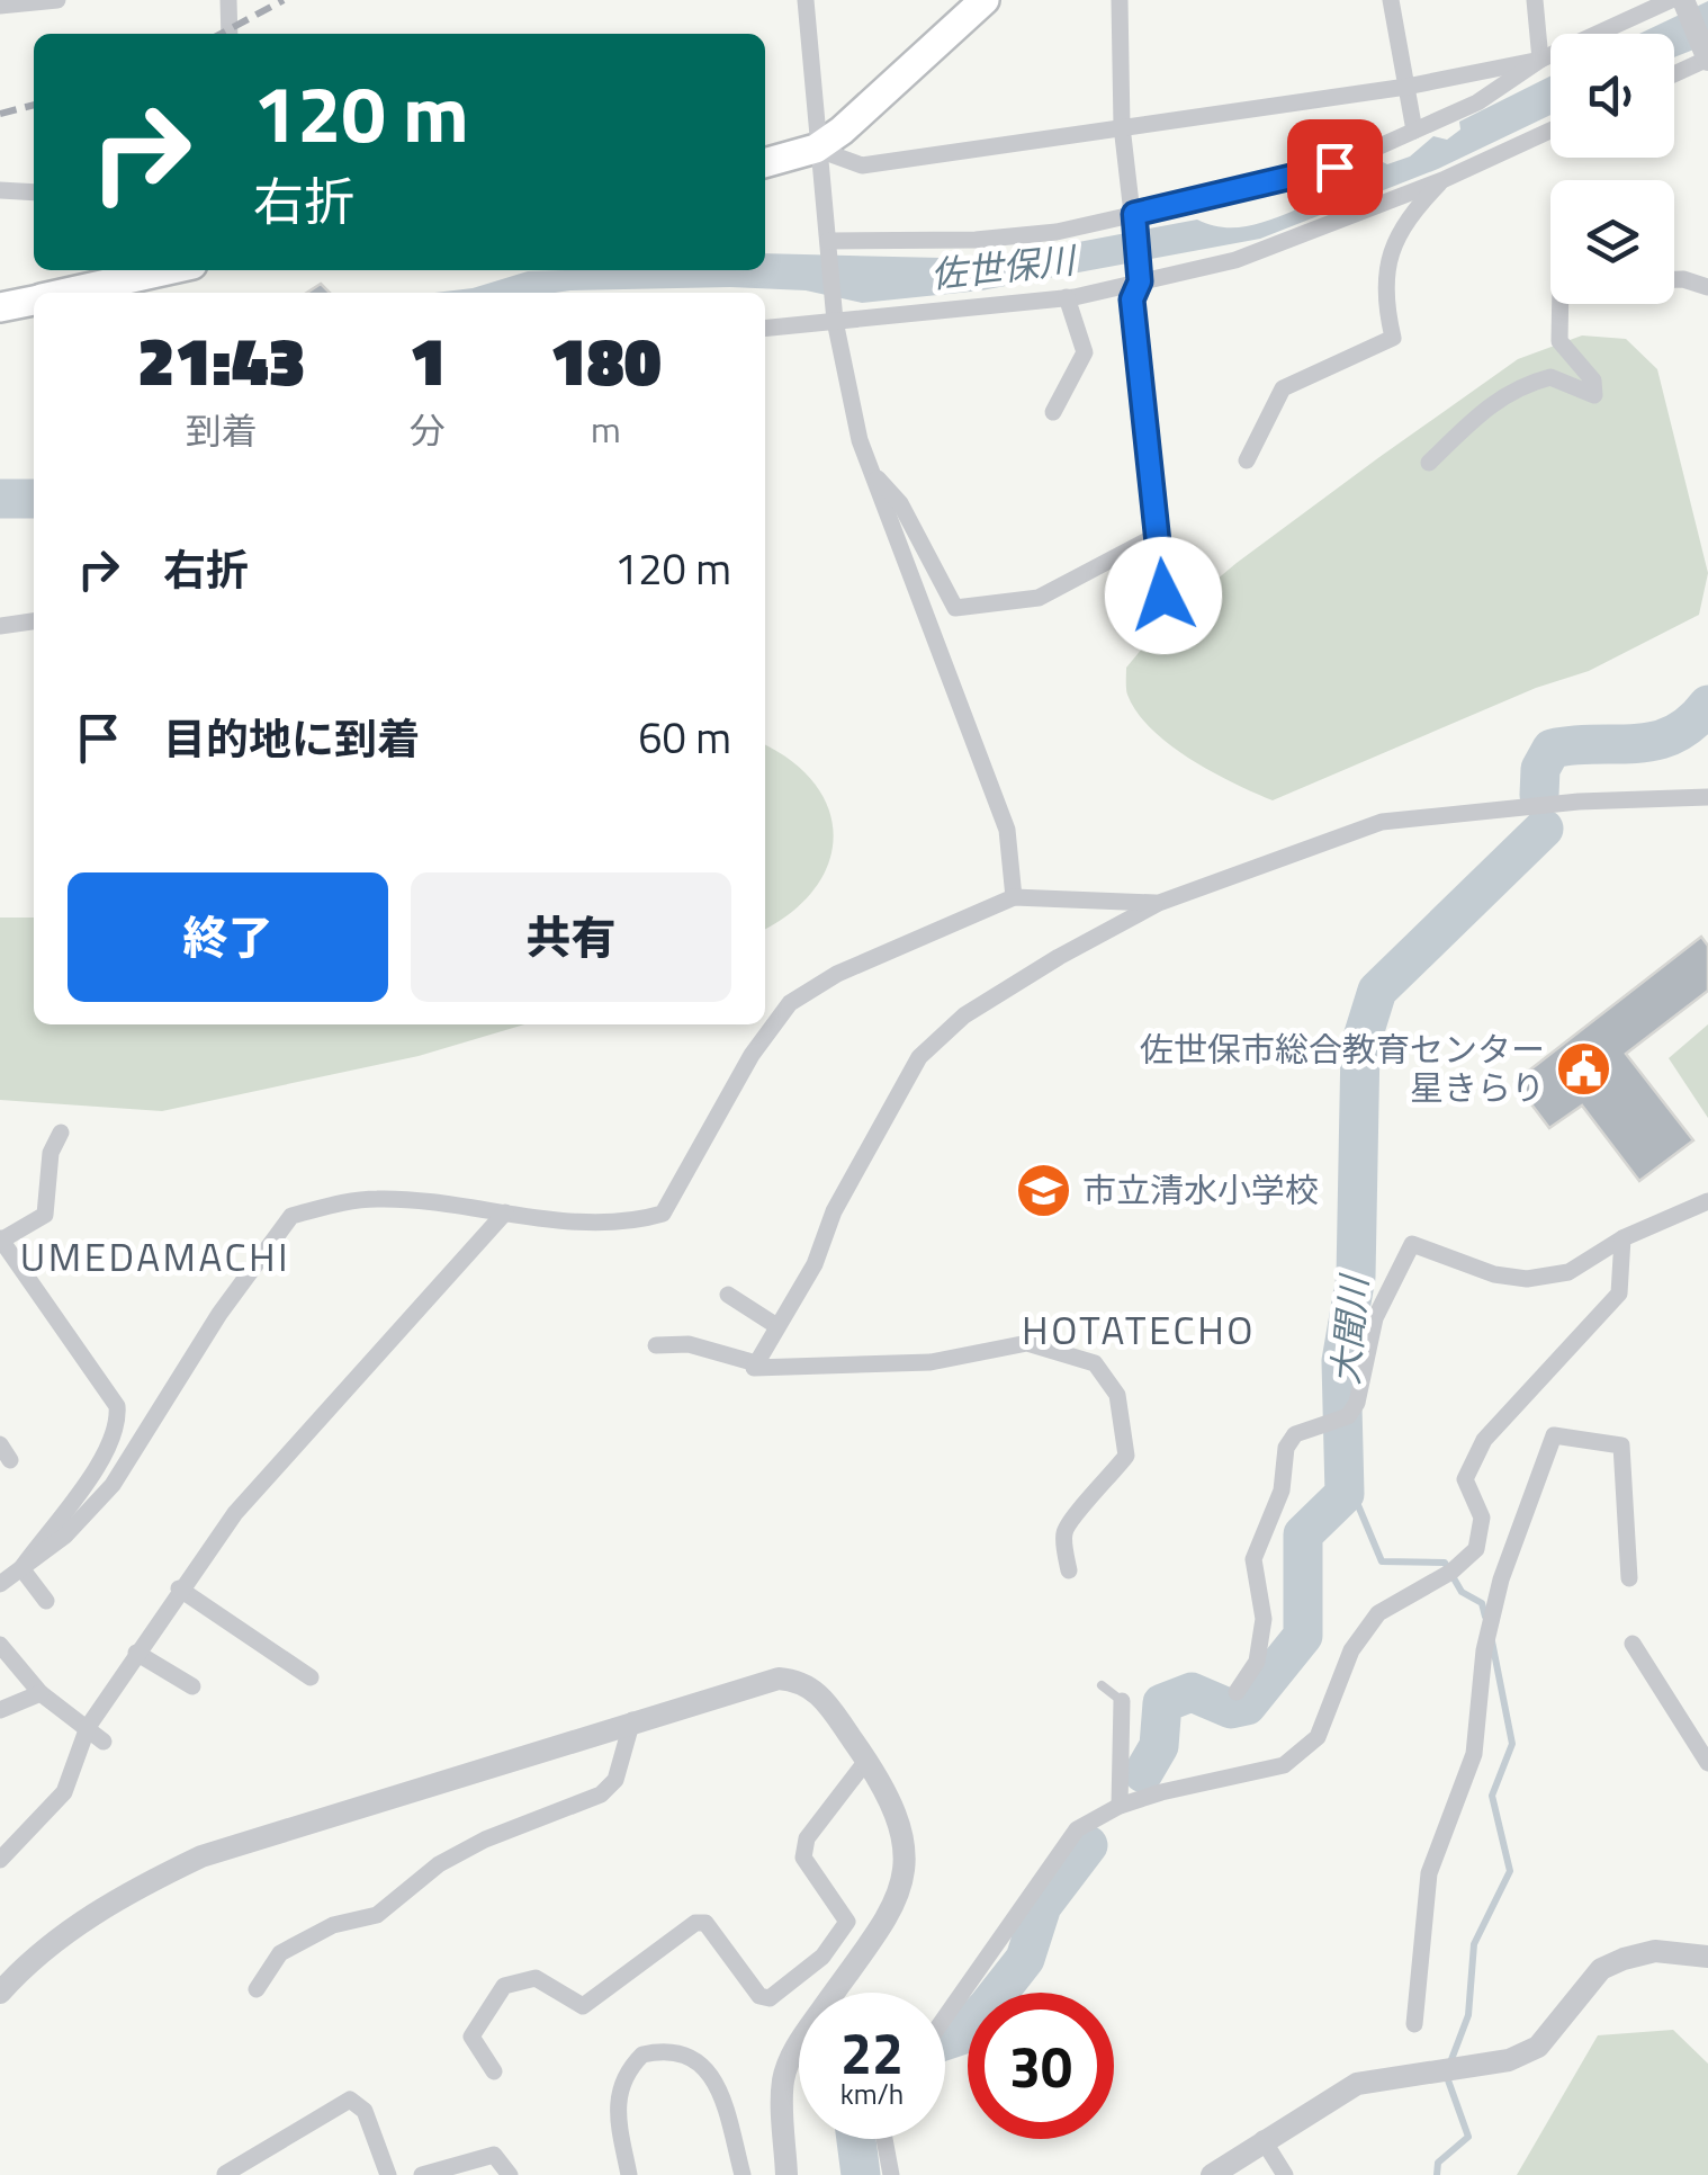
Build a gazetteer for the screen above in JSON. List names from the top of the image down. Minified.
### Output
{"districts":["UMEDAMACHI","HOTATECHO"],"water":["佐世保川","大聞川"],"places":{"public building":["佐世保市総合教育センター 星きらり"],"school or university":["市立清水小学校"]},"page":{"turn":["120 m","右折"],"eta":["21:43","到着","1","分","180","m"],"list":[{"name":"右折","value":"120 m"},{"name":"目的地に到着","value":"60 m"}],"buttons":["終了","共有"],"speed":"22 km/h","limit":"30"}}
